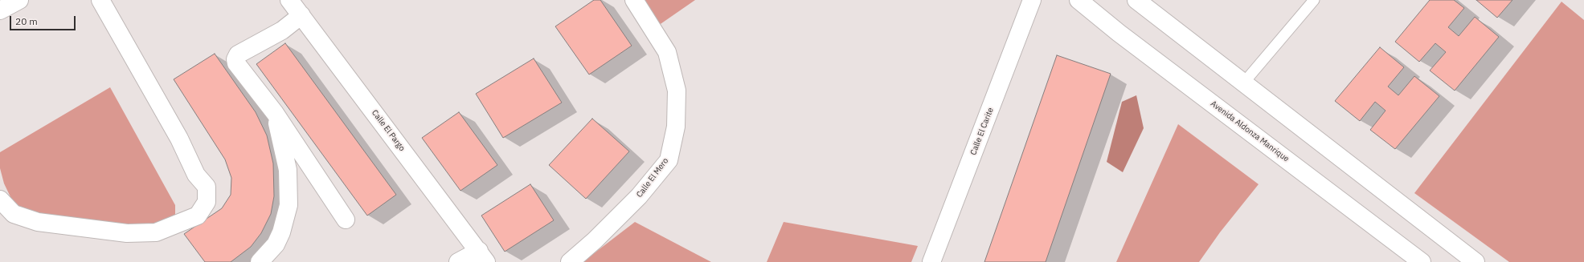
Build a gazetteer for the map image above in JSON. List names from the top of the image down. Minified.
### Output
{"streets":{"street":["Calle El Pargo","Calle El Carite","Avenida Aldonza Manrique","Calle El Mero"]},"scale_bar":"20 m"}
